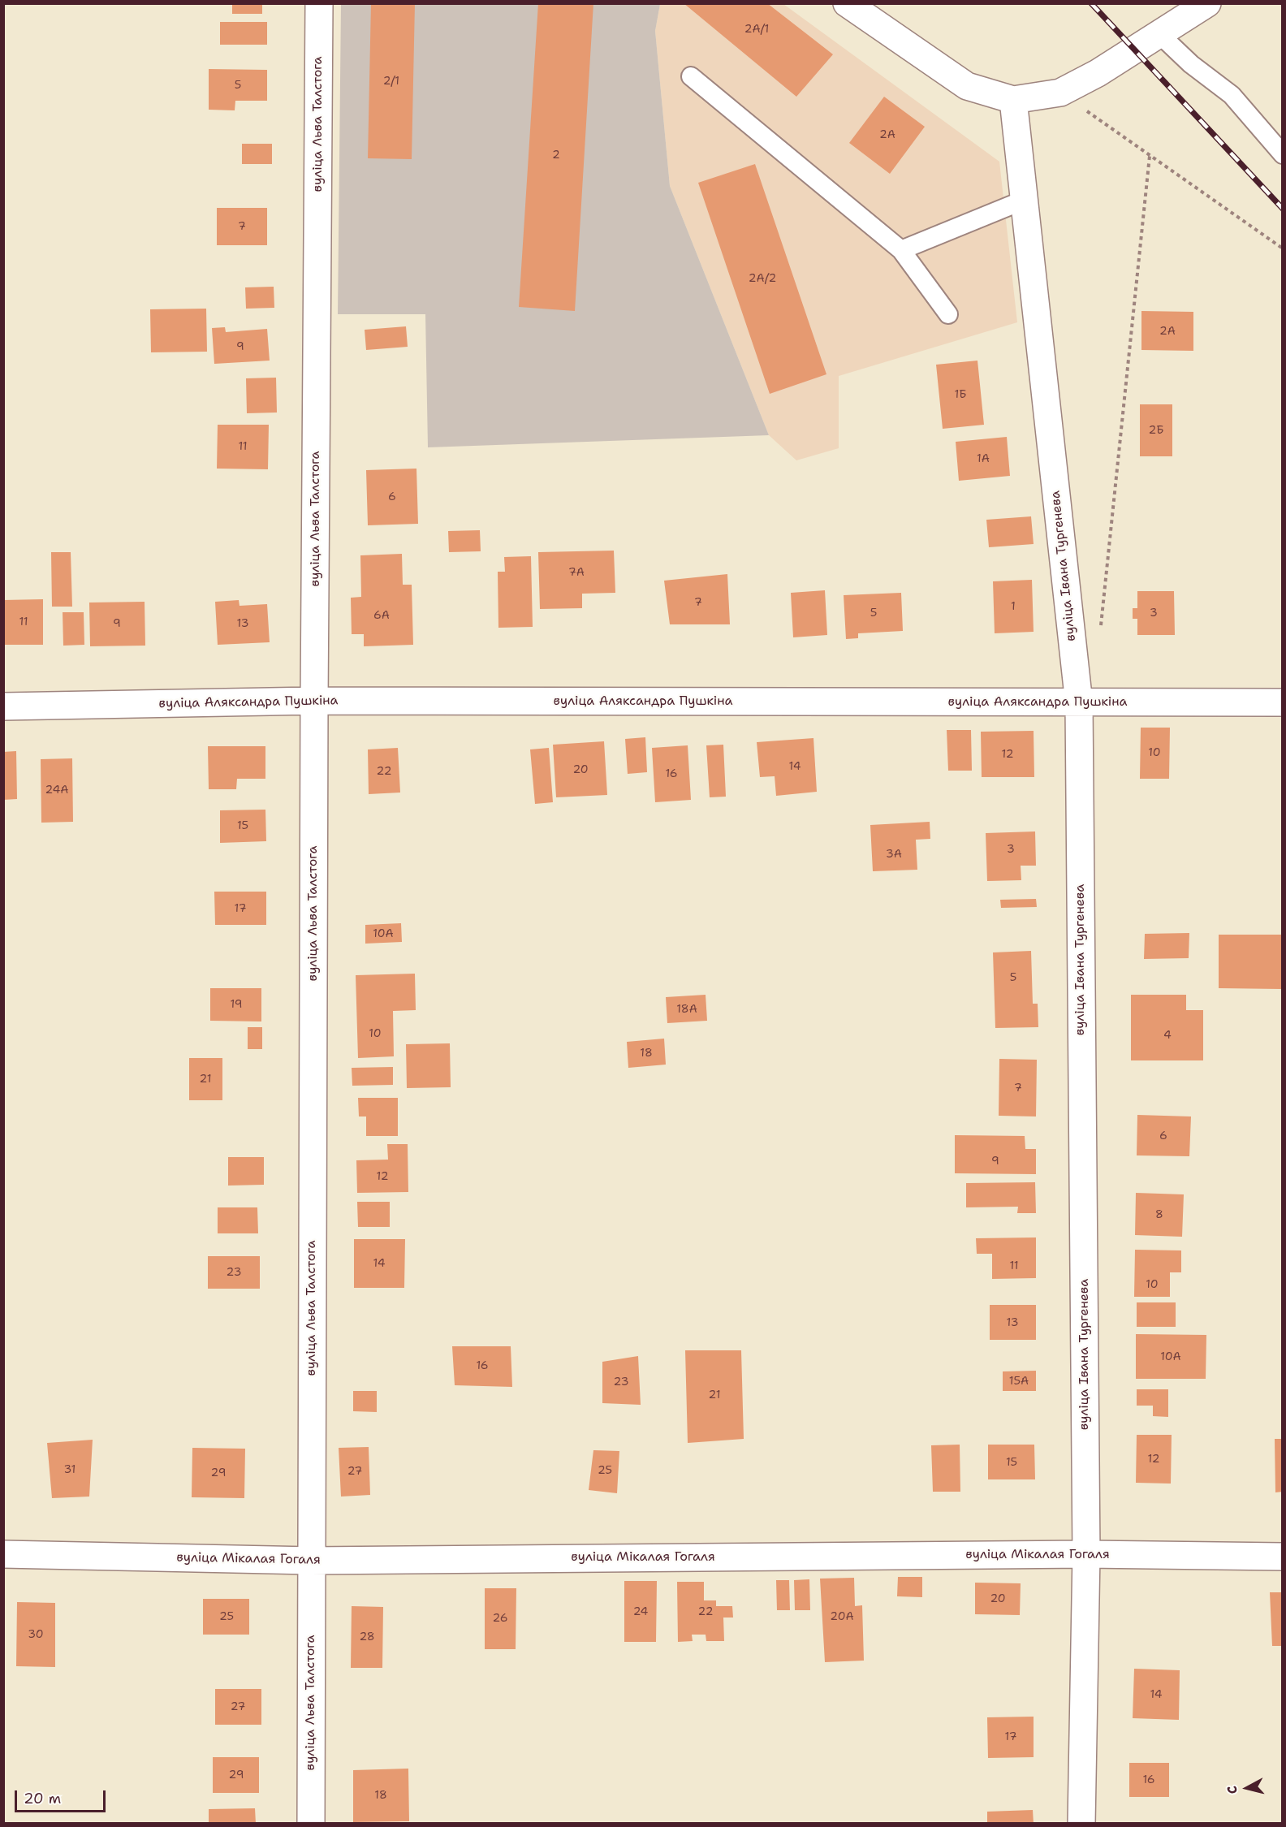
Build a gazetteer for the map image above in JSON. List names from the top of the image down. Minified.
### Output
{"streets":{"street":["вуліца Льва Талстога","вуліца Івана Тургенева","вуліца Аляксандра Пушкіна","вуліца Мікалая Гогаля"]},"crossings":[["вуліца Льва Талстога","вуліца Аляксандра Пушкіна"],["вуліца Льва Талстога","вуліца Мікалая Гогаля"],["вуліца Івана Тургенева","вуліца Аляксандра Пушкіна"],["вуліца Івана Тургенева","вуліца Мікалая Гогаля"]],"house_numbers":["2А/1","2/1","5","2А","2","7","2А/2","2А","9","1Б","2Б","11","1А","6","7А","7","1","5","3","6А","11","9","13","10","12","14","20","22","16","24А","15","3","3А","17","10А","5","19","18А","10","4","18","21","7","6","9","12","8","14","11","23","10","13","10А","16","15А","23","21","12","15","31","25","27","29","20","24","22","25","20А","26","30","28","14","27","17","29","16","18"],"scale_bar":"20 m","north":"left"}
